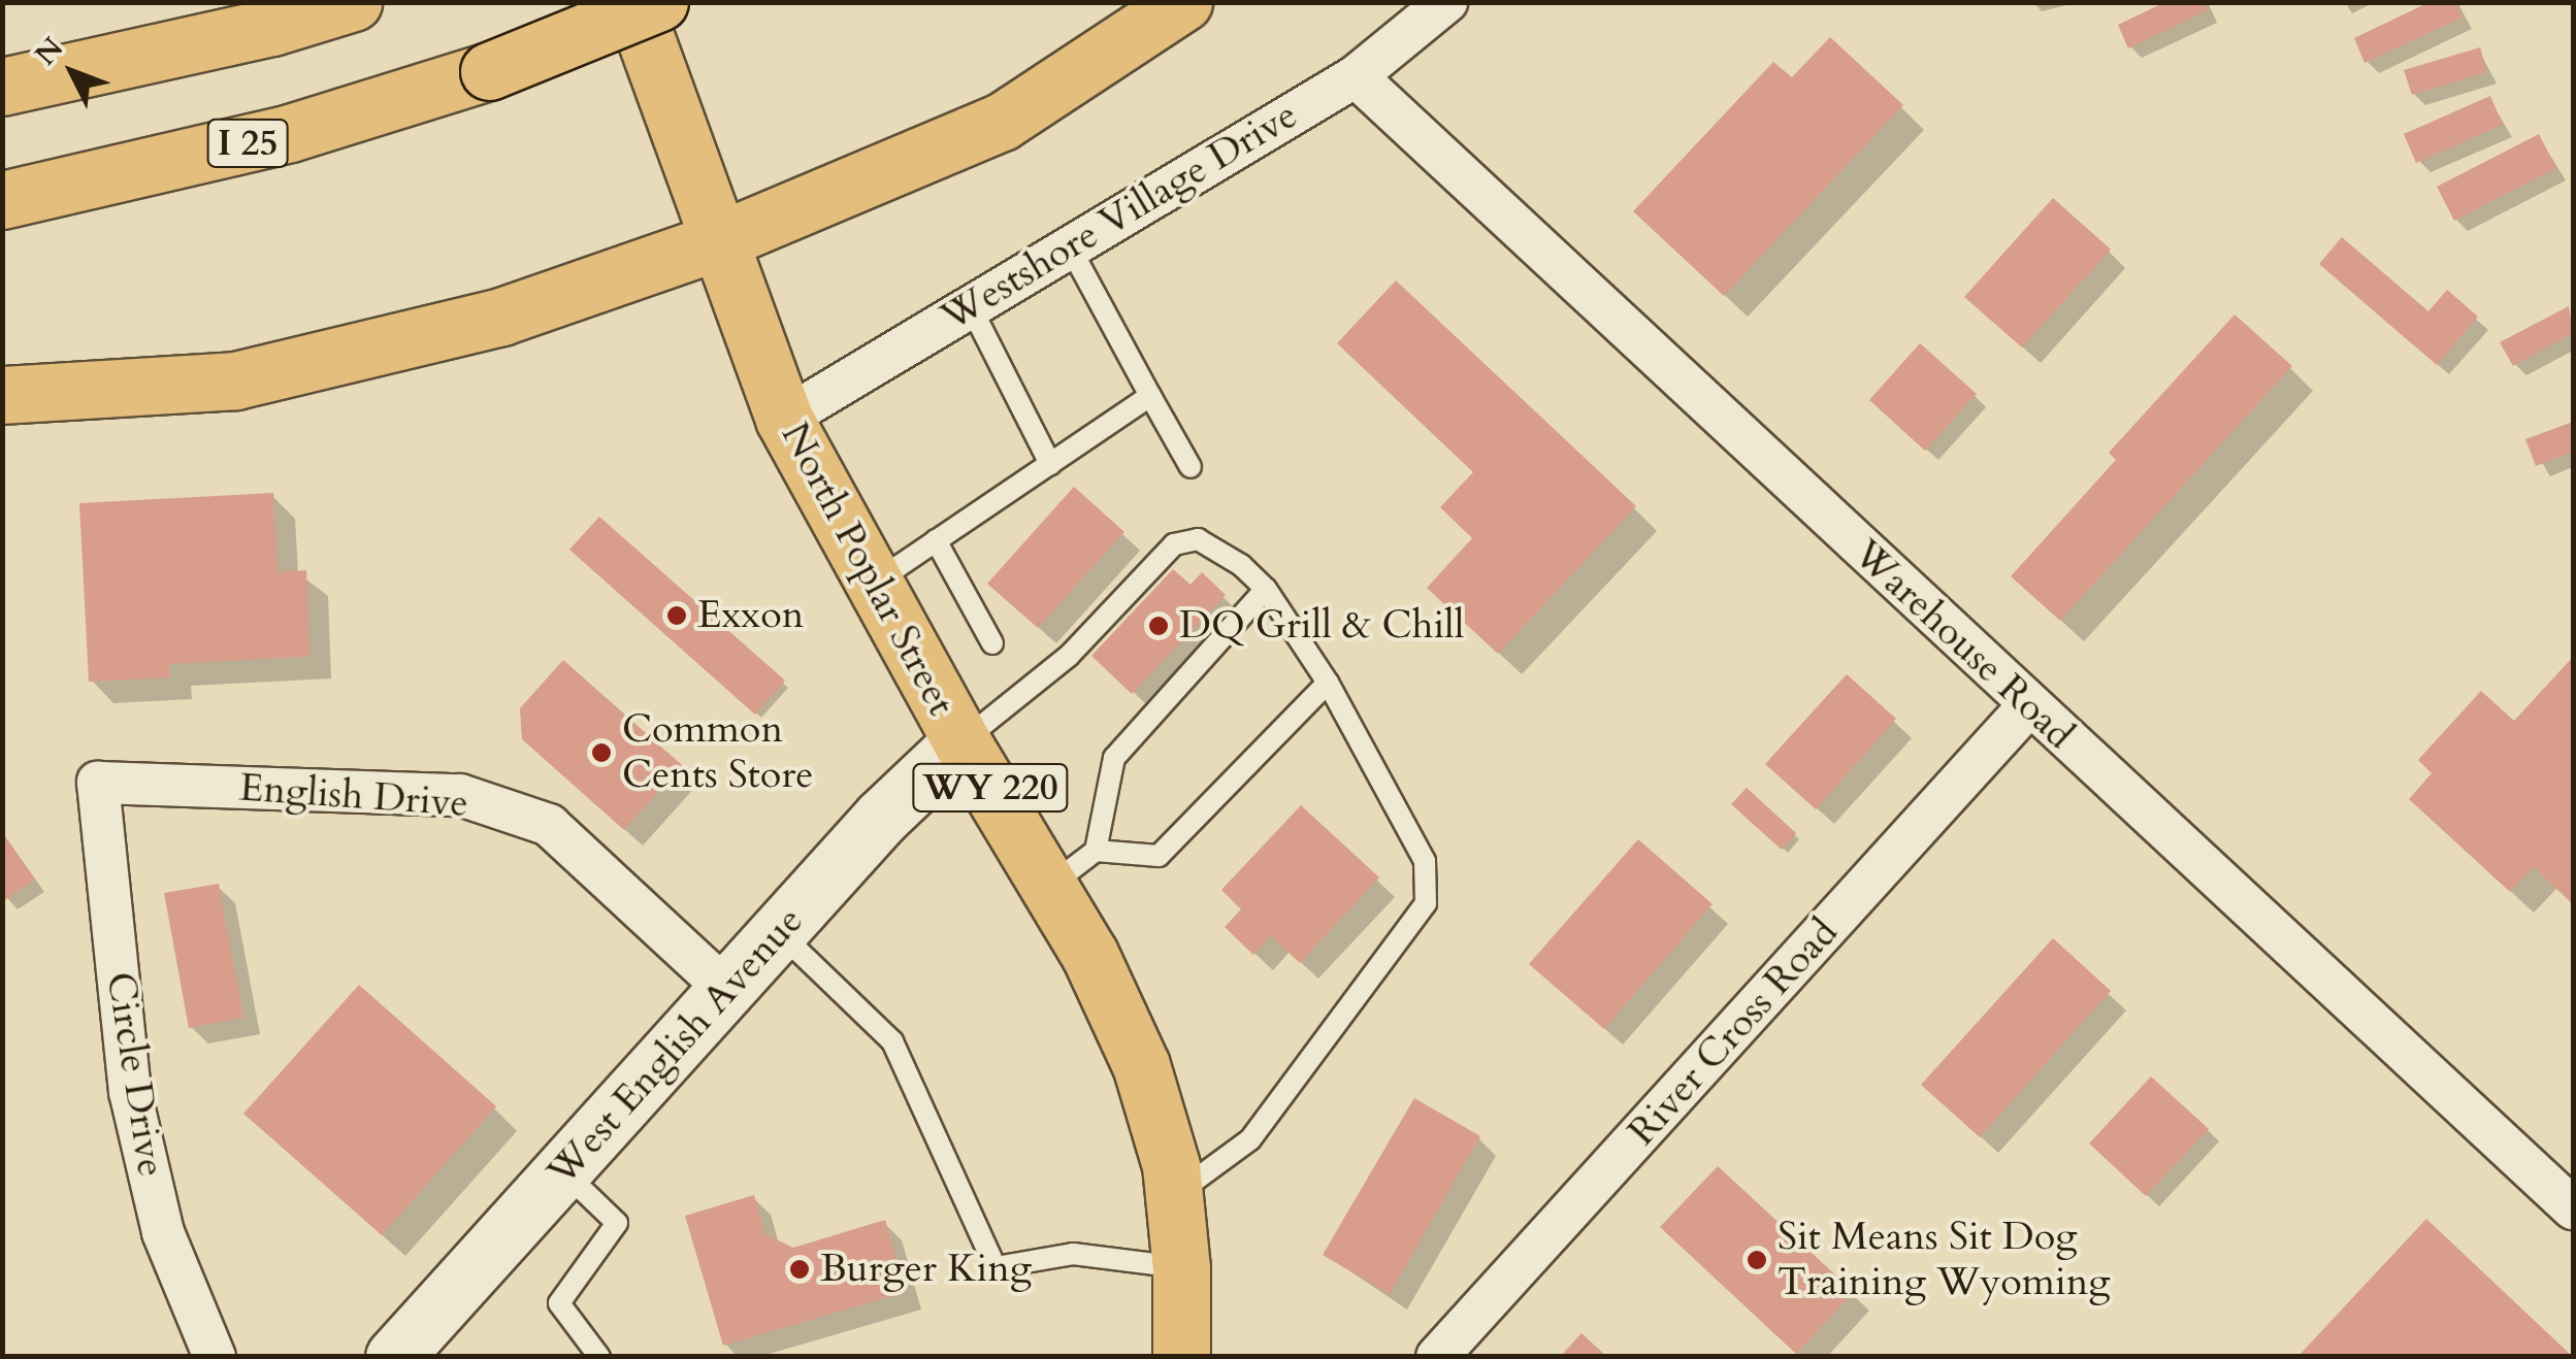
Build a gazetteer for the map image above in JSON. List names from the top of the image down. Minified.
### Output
{"streets":{"main road":["I 25","North Poplar Street","WY 220"],"street":["Westshore Village Drive","Warehouse Road","English Drive","River Cross Road","West English Avenue","Circle Drive"]},"crossings":[["Westshore Village Drive","North Poplar Street"],["Westshore Village Drive","Warehouse Road"],["North Poplar Street","West English Avenue"],["Warehouse Road","River Cross Road"],["English Drive","West English Avenue"],["English Drive","Circle Drive"]],"places":["Exxon","DQ Grill & Chill","Common Cents Store","Sit Means Sit Dog Training Wyoming","Burger King"],"north":"top left"}
